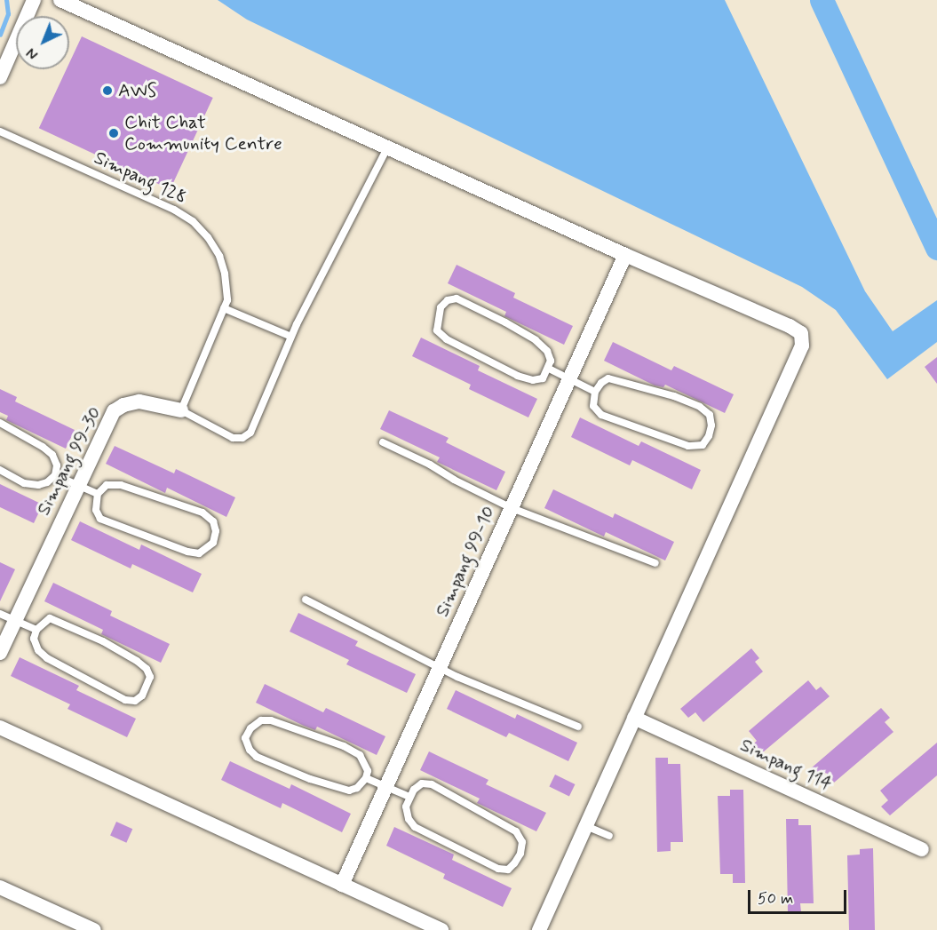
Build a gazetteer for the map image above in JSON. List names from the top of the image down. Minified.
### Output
{"streets":{"street":["Simpang 99-30","Simpang 99-10","Simpang 114"],"lane":["Simpang 128"]},"crossings":[["Simpang 128","Simpang 99-30"]],"places":["AWS","Chit Chat Community Centre"],"scale_bar":"50 m","north":"bottom left"}
